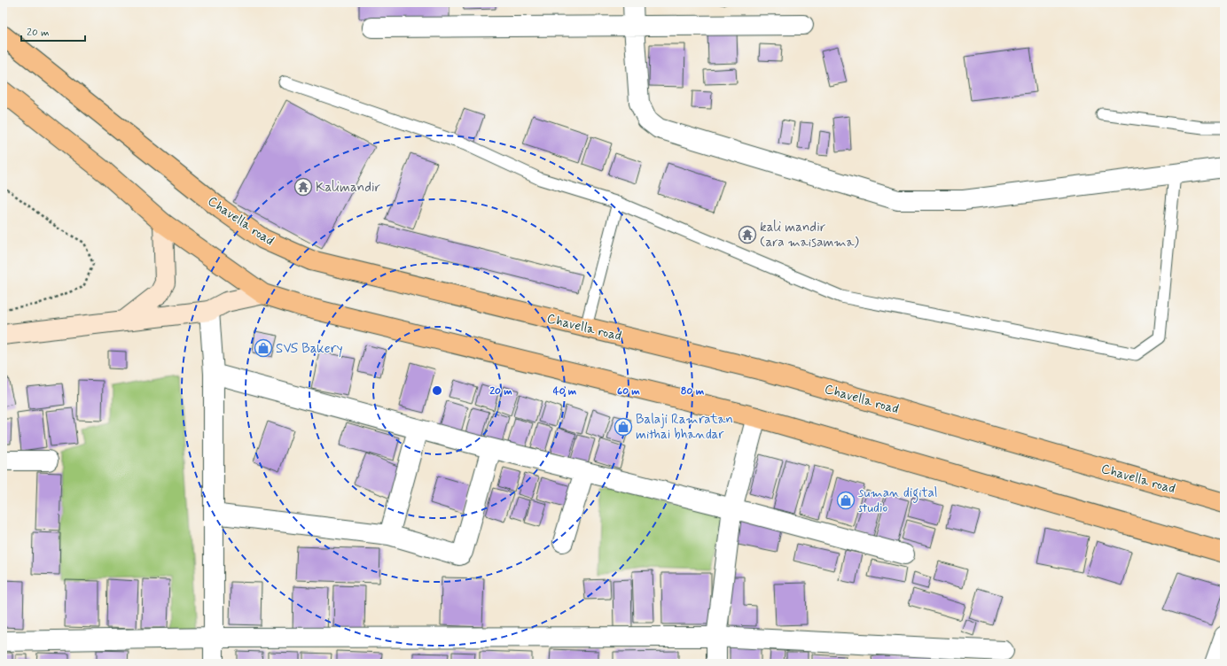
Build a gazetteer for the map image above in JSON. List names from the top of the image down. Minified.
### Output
{"streets":{"highway":["Chavella road"]},"places":{"temple":["Kalimandir","kali mandir (ara maisamma)"],"shop":["SVS Bakery","Balaji Ramratan mithai bhandar","suman digital studio"]},"scale_bar":"20 m","rings":["20 m","40 m","60 m","80 m"]}
